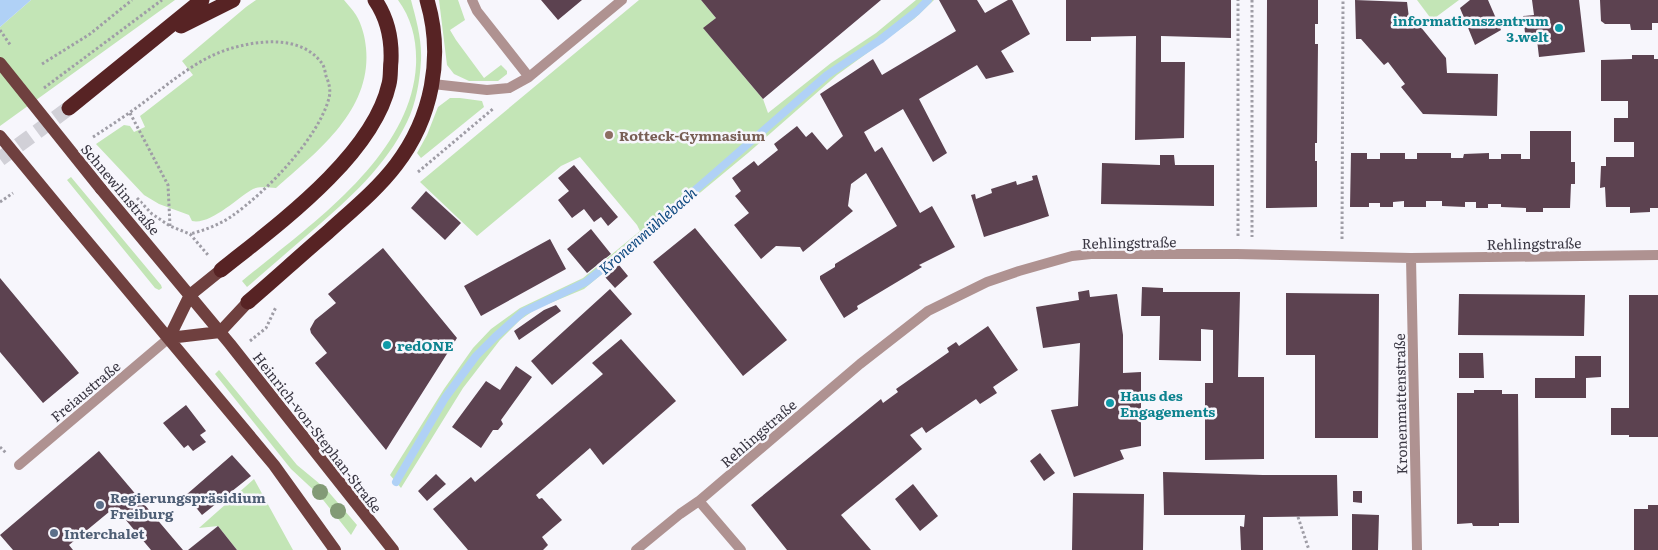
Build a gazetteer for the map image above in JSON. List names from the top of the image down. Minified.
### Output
{"streets":{"main road":["Schnewlinstraße","Heinrich-von-Stephan-Straße"],"street":["Rehlingstraße","Freiaustraße","Kronenmattenstraße"]},"crossings":[["Schnewlinstraße","Heinrich-von-Stephan-Straße"],["Rehlingstraße","Kronenmattenstraße"]],"water":["Kronenmühlebach"],"places":["informationszentrum 3.welt","Rotteck-Gymnasium","redONE","Haus des Engagements","Regierungspräsidium Freiburg","Interchalet"]}
